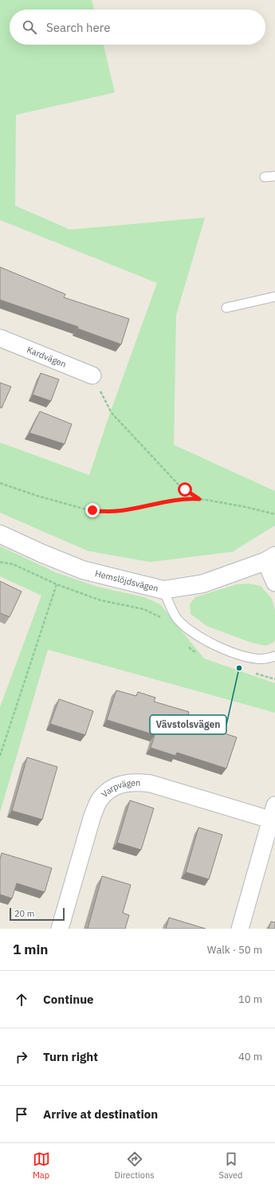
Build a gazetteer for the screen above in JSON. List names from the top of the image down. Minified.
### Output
{"streets":{"street":["Kardvägen","Hemslöjdsvägen","Varpvägen"]},"places":["Vävstolsvägen"],"scale_bar":"20 m","page":{"search":"Search here","scale":"20 m","heading":["1 min","Walk · 50 m"],"list":[["Continue","10 m"],["Turn right","40 m"],"Arrive at destination"],"nav":["Map","Directions","Saved"]}}
